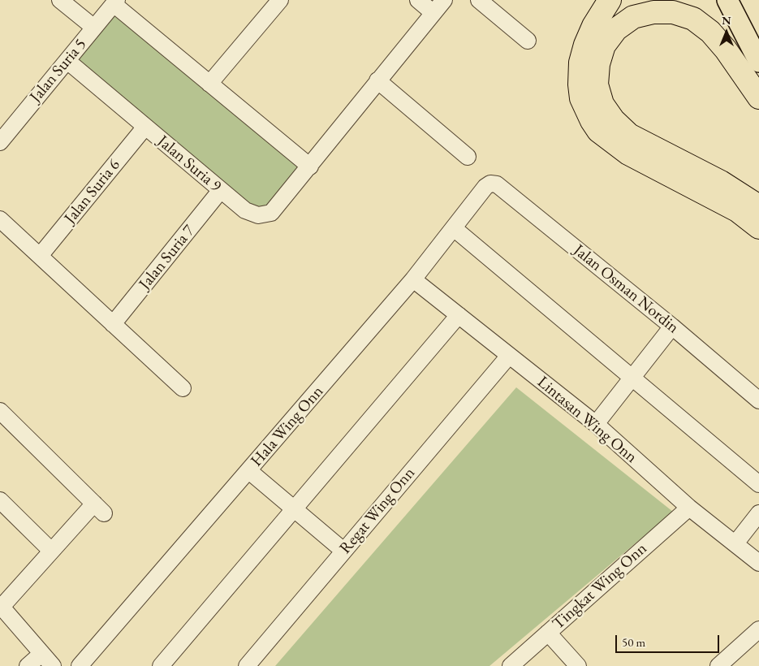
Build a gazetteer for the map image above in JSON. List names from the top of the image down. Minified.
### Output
{"streets":{"street":["Jalan Suria 5","Jalan Suria 9","Jalan Suria 6","Jalan Suria 7","Jalan Osman Nordin","Lintasan Wing Onn","Hala Wing Onn","Regat Wing Onn","Tingkat Wing Onn"]},"crossings":[["Jalan Suria 5","Jalan Suria 9"],["Jalan Suria 9","Jalan Suria 6"],["Jalan Suria 9","Jalan Suria 7"],["Jalan Osman Nordin","Hala Wing Onn"],["Lintasan Wing Onn","Hala Wing Onn"],["Lintasan Wing Onn","Regat Wing Onn"],["Lintasan Wing Onn","Tingkat Wing Onn"]],"scale_bar":"50 m","north":"top"}
